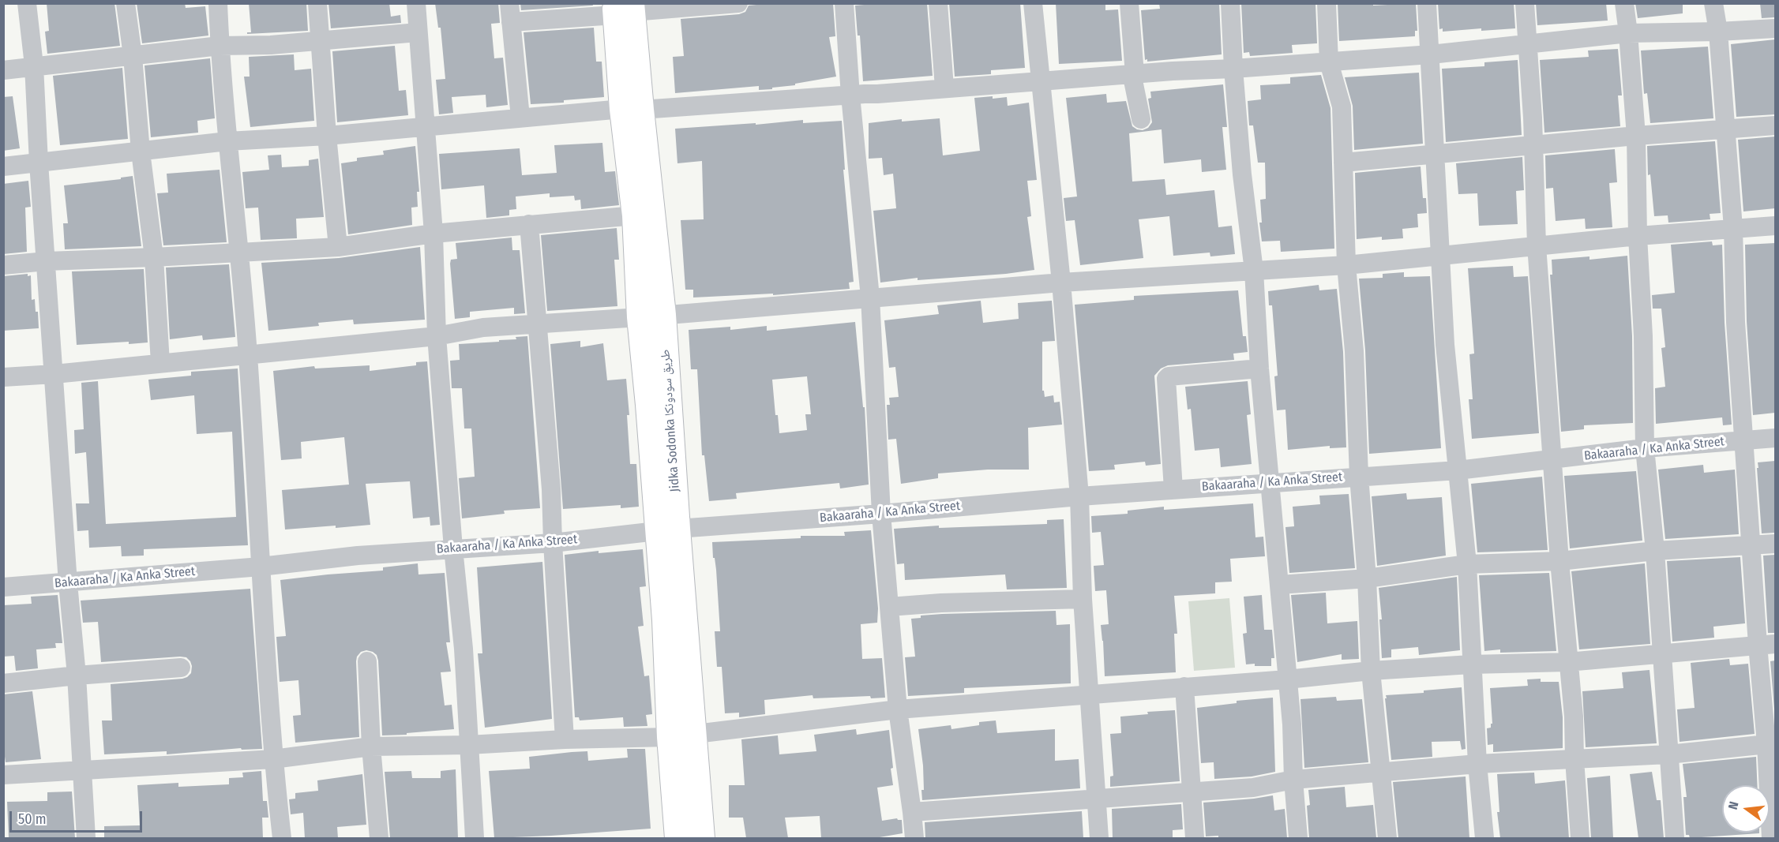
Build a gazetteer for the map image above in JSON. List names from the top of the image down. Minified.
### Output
{"streets":{"main road":["Jidka Sodonka طريق سودونكا"],"street":["Bakaaraha / Ka Anka Street"]},"crossings":[["Jidka Sodonka طريق سودونكا","Bakaaraha / Ka Anka Street"]],"scale_bar":"50 m","north":"left"}
